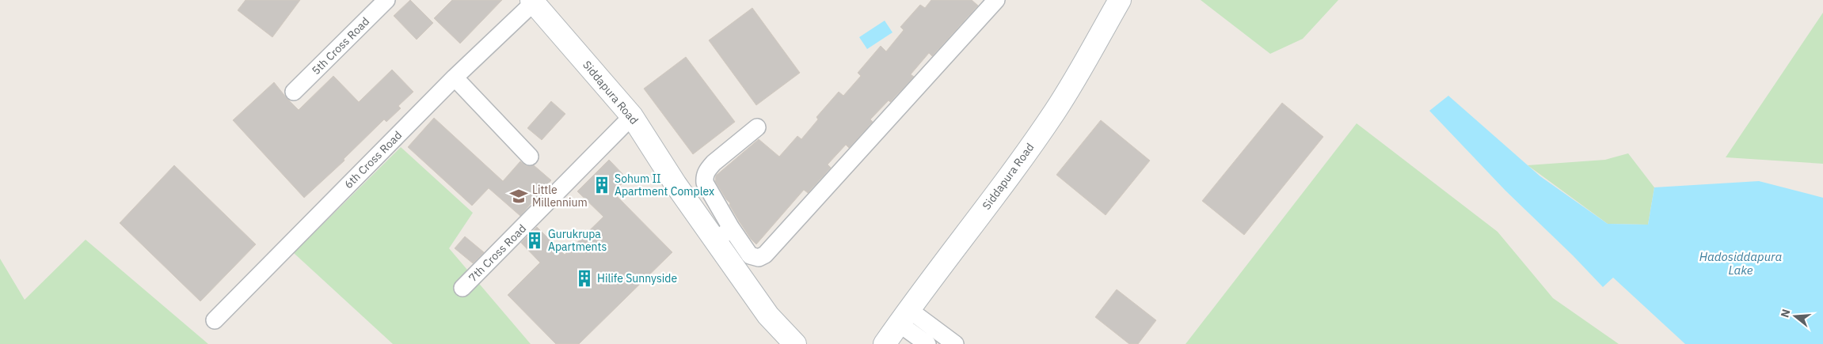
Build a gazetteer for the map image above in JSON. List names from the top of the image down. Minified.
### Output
{"streets":{"street":["5th Cross Road","Siddapura Road","6th Cross Road","7th Cross Road"]},"crossings":[["Siddapura Road","6th Cross Road"],["Siddapura Road","7th Cross Road"]],"water":["Hadosiddapura Lake"],"places":{"building":["Sohum II Apartment Complex","Gurukrupa Apartments","Hilife Sunnyside"],"school or university":["Little Millennium"]},"north":"left"}
